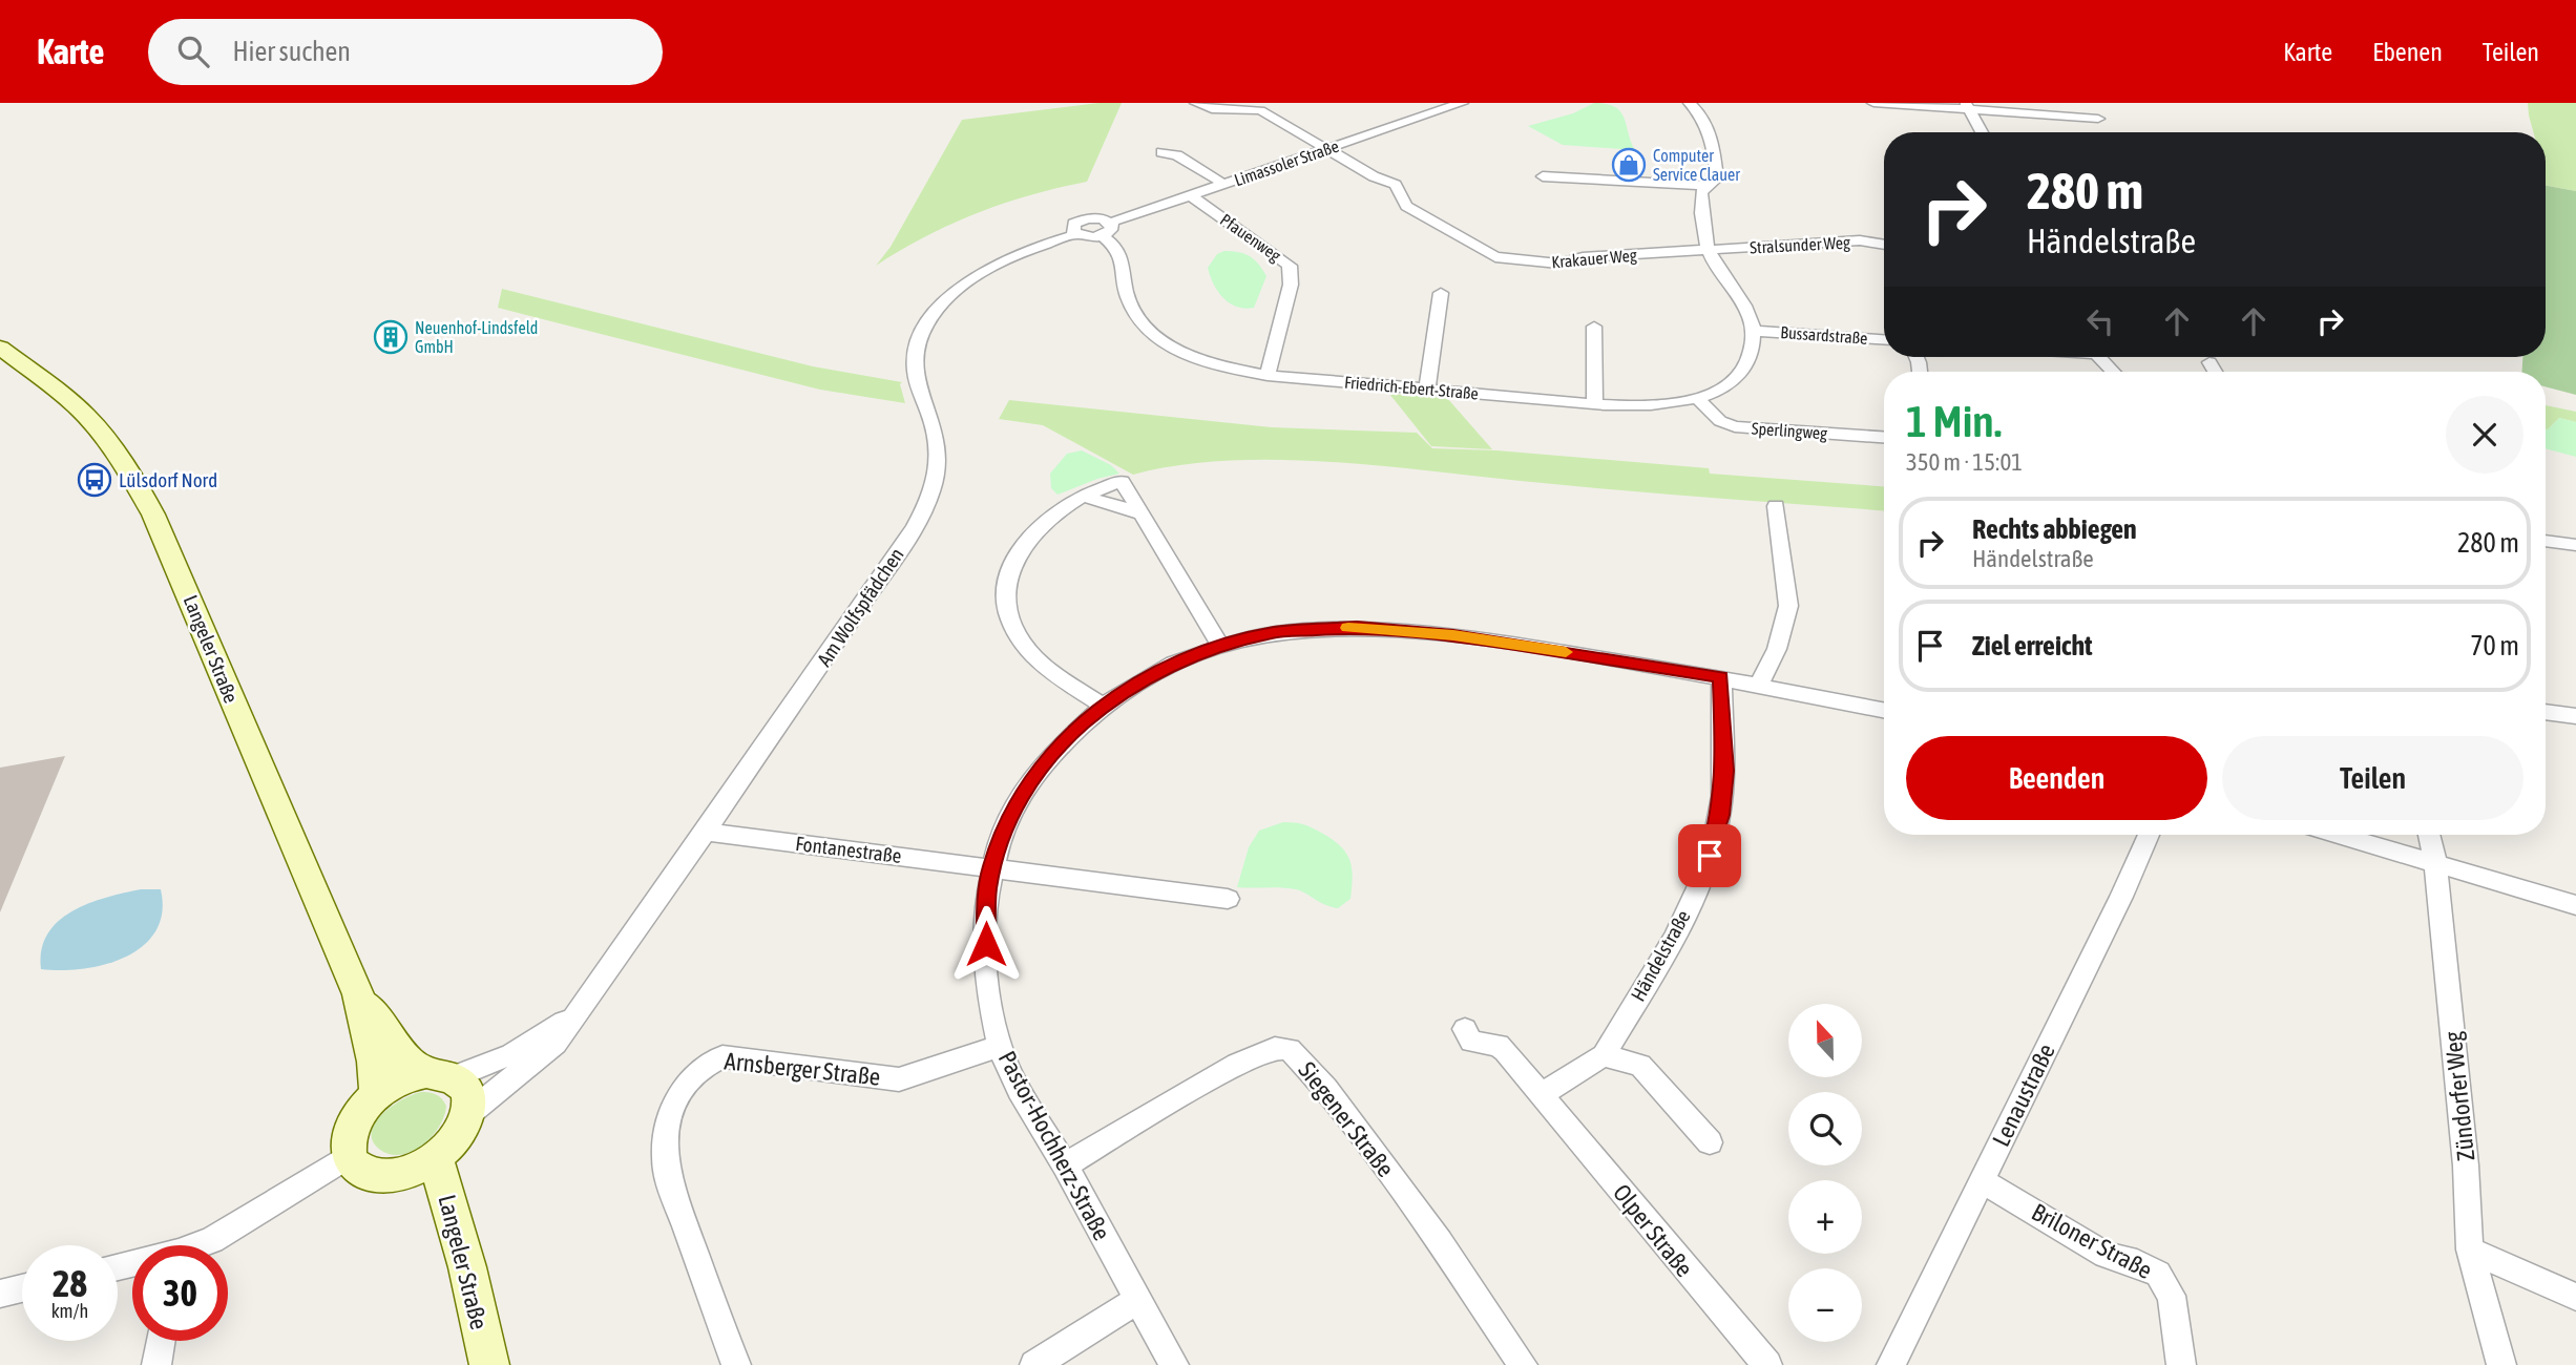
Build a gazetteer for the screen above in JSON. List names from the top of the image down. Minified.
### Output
{"streets":{"street":["Limassoler Straße","Pfauenweg","Stralsunder Weg","Krakauer Weg","Bussardstraße","Friedrich-Ebert-Straße","Sperlingweg","Am Wolfspfädchen","Langeler Straße","Fontanestraße","Händelstraße","Arnsberger Straße","Lenaustraße","Zündorfer Weg","Siegener Straße","Pastor-Hochherz-Straße","Olper Straße","Briloner Straße"]},"crossings":[["Limassoler Straße","Pfauenweg"],["Limassoler Straße","Krakauer Weg"],["Limassoler Straße","Friedrich-Ebert-Straße"],["Limassoler Straße","Am Wolfspfädchen"],["Pfauenweg","Friedrich-Ebert-Straße"],["Stralsunder Weg","Krakauer Weg"],["Bussardstraße","Friedrich-Ebert-Straße"],["Friedrich-Ebert-Straße","Sperlingweg"],["Friedrich-Ebert-Straße","Am Wolfspfädchen"],["Am Wolfspfädchen","Langeler Straße"],["Am Wolfspfädchen","Fontanestraße"],["Fontanestraße","Pastor-Hochherz-Straße"],["Händelstraße","Pastor-Hochherz-Straße"],["Arnsberger Straße","Pastor-Hochherz-Straße"],["Lenaustraße","Briloner Straße"],["Siegener Straße","Pastor-Hochherz-Straße"]],"places":{"shop":["Computer Service Clauer"],"building":["Neuenhof-Lindsfeld GmbH"],"bus stop":["Lülsdorf Nord"]},"north":"top","page":{"header":"Karte","search":"Hier suchen","nav":["Karte","Ebenen","Teilen"],"turn":["280 m","Händelstraße"],"heading":["1 Min.","350 m · 15:01"],"list":[{"name":"Rechts abbiegen","note":"Händelstraße","value":"280 m"},{"name":"Ziel erreicht","value":"70 m"}],"buttons":["Beenden","Teilen"],"map_buttons":["+","−"],"speed":"28 km/h","limit":"30"}}
